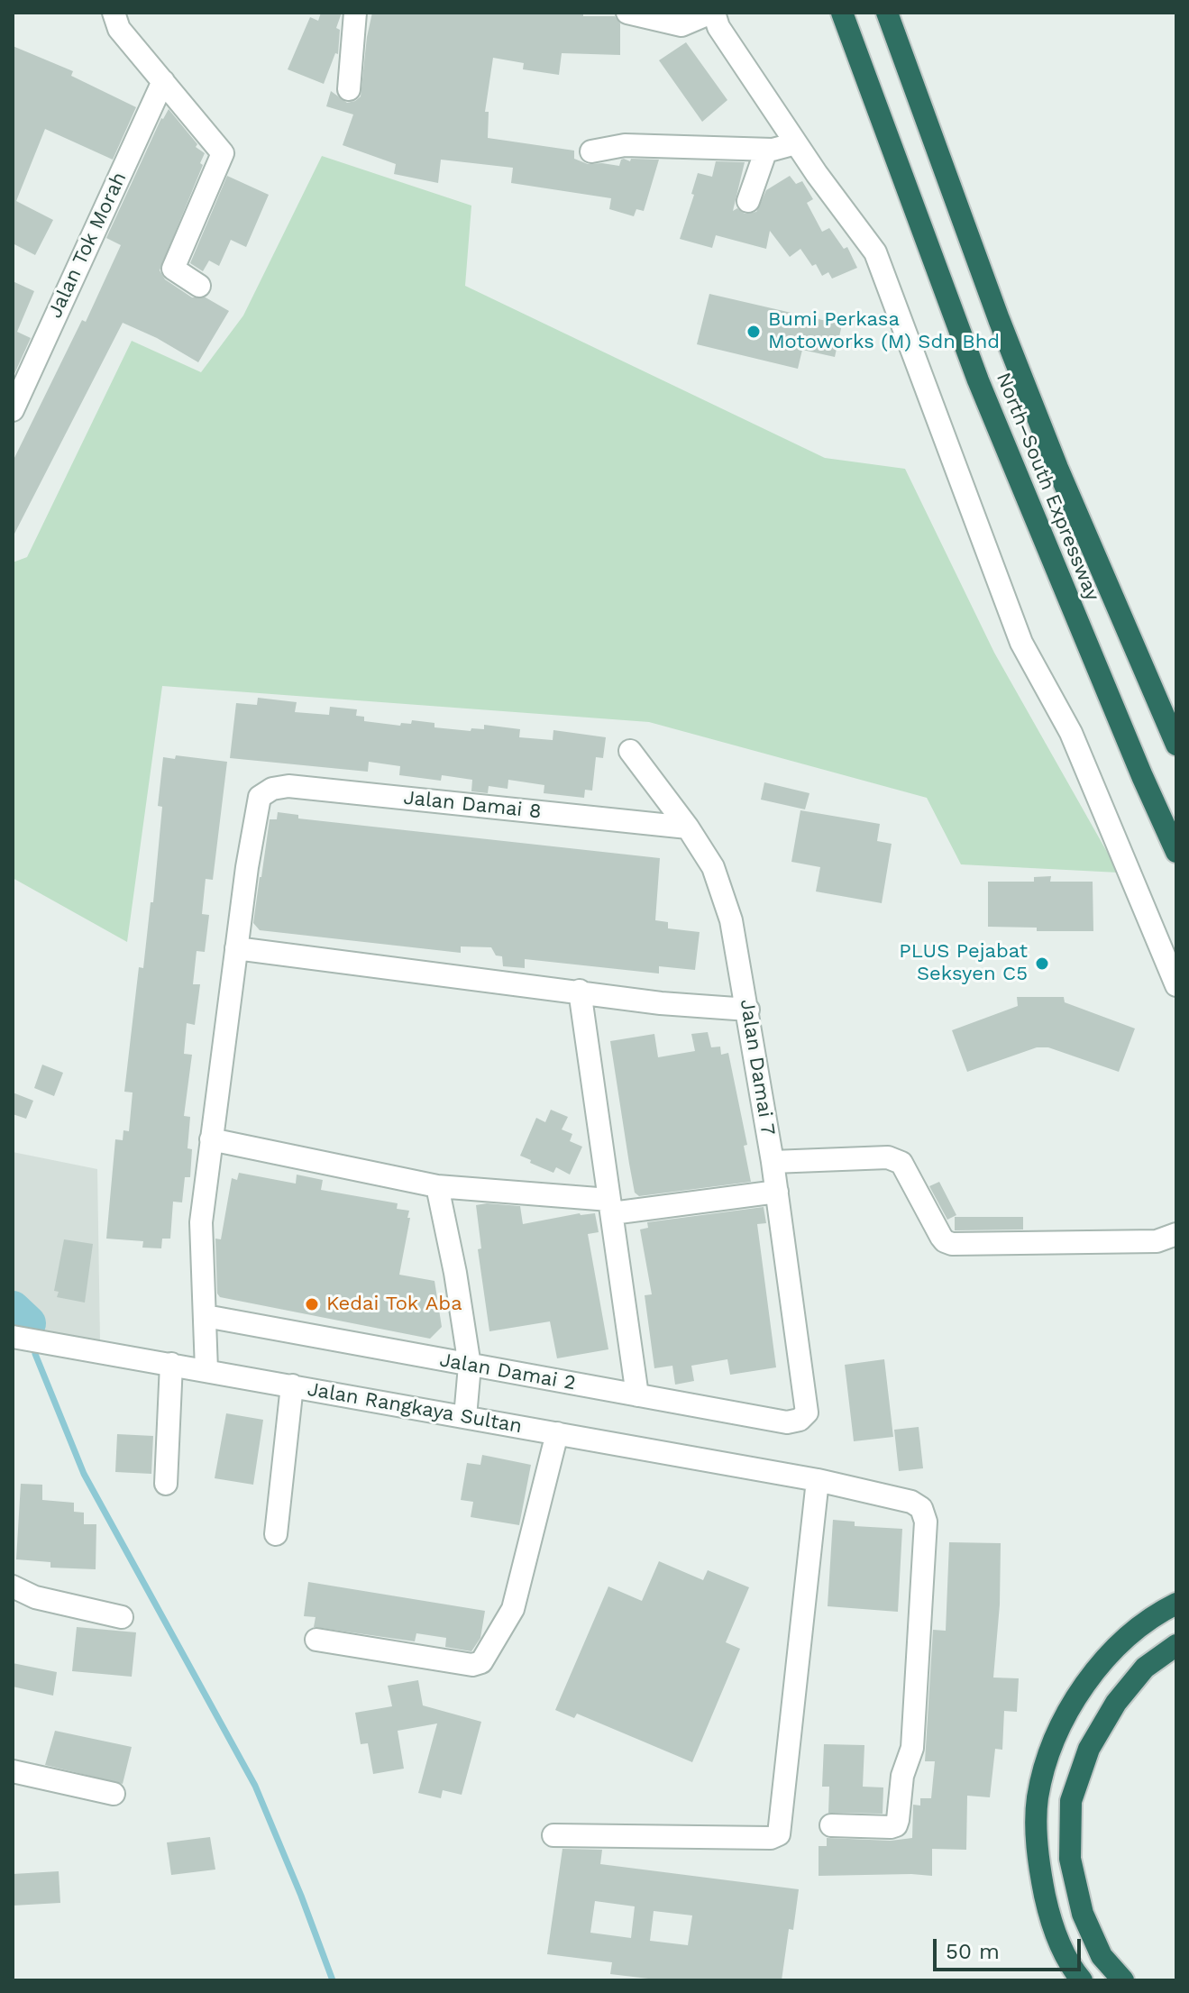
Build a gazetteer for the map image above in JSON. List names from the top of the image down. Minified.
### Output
{"streets":{"highway":["North–South Expressway"],"street":["Jalan Tok Morah","Jalan Damai 8","Jalan Damai 7","Jalan Damai 2","Jalan Rangkaya Sultan"]},"crossings":[["Jalan Damai 8","Jalan Damai 7"],["Jalan Damai 7","Jalan Damai 2"]],"places":["Bumi Perkasa Motoworks (M) Sdn Bhd","PLUS Pejabat Seksyen C5","Kedai Tok Aba"],"scale_bar":"50 m"}
